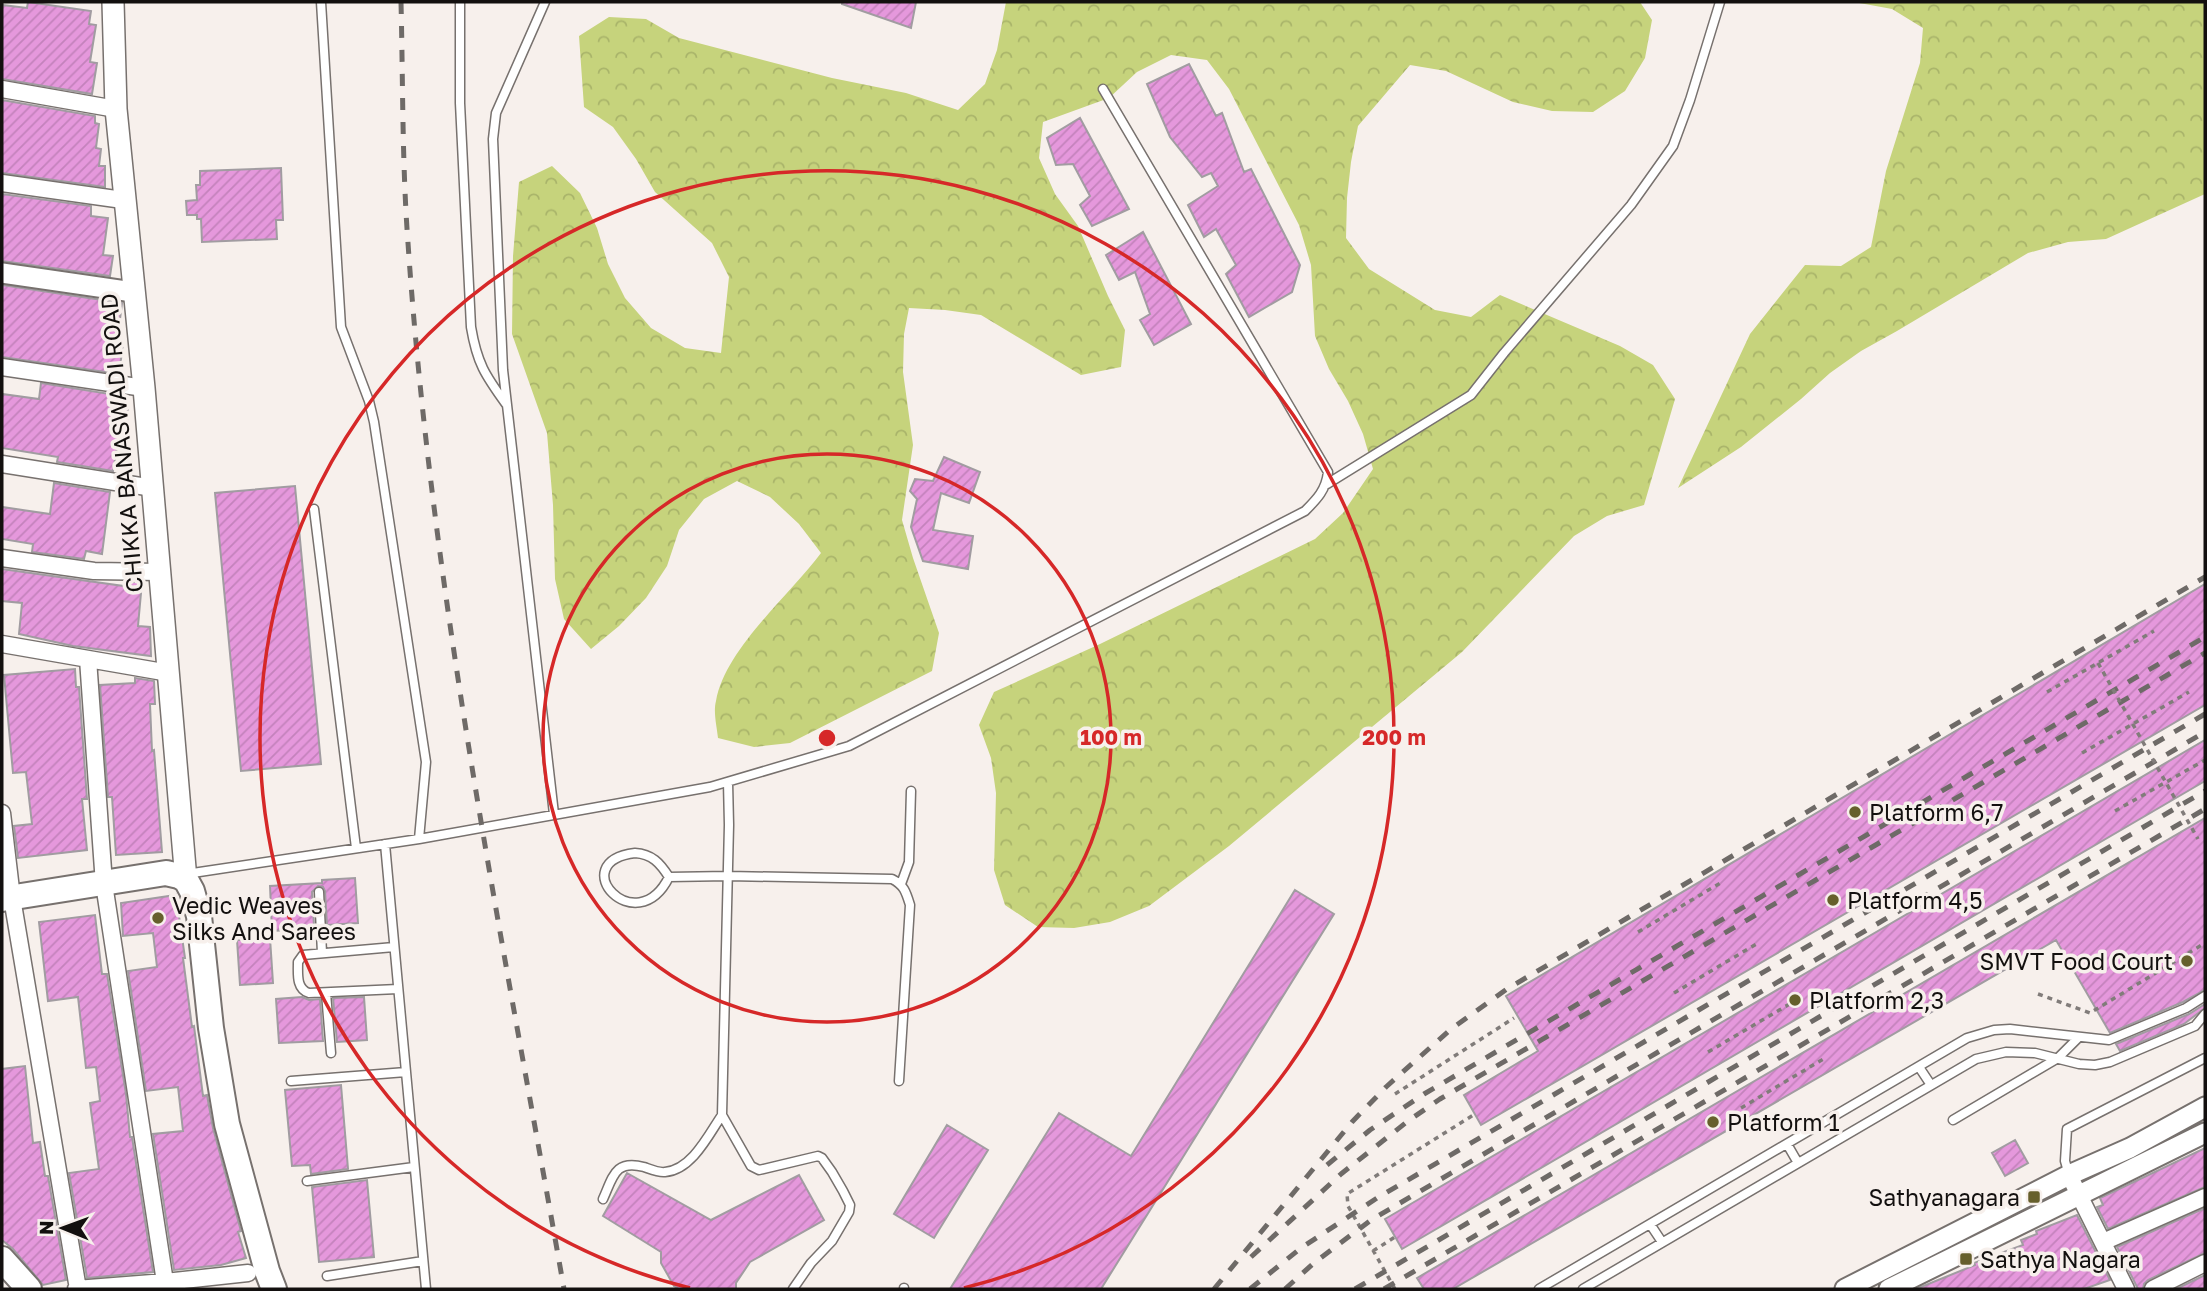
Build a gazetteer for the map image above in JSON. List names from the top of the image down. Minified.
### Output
{"streets":{"main road":["CHIKKA BANASWADI ROAD"]},"places":{"other":["Platform 6,7","Platform 4,5","Vedic Weaves Silks And Sarees","SMVT Food Court","Platform 2,3","Platform 1"],"transit":["Sathyanagara","Sathya Nagara"]},"north":"left","rings":["100 m","200 m"]}
